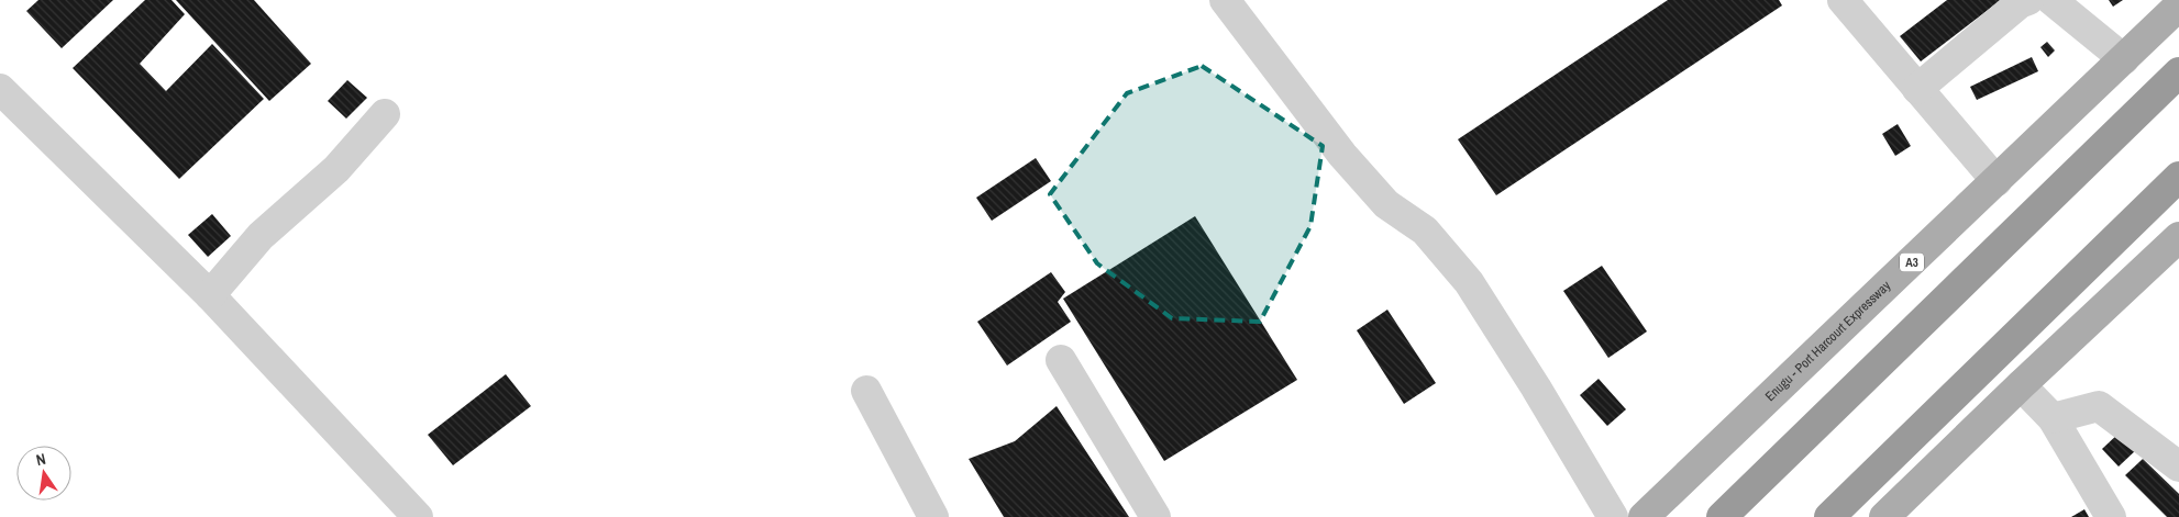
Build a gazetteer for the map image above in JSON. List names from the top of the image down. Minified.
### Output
{"streets":{"main road":["A3","Enugu - Port Harcourt Expressway"]},"north":"top"}
